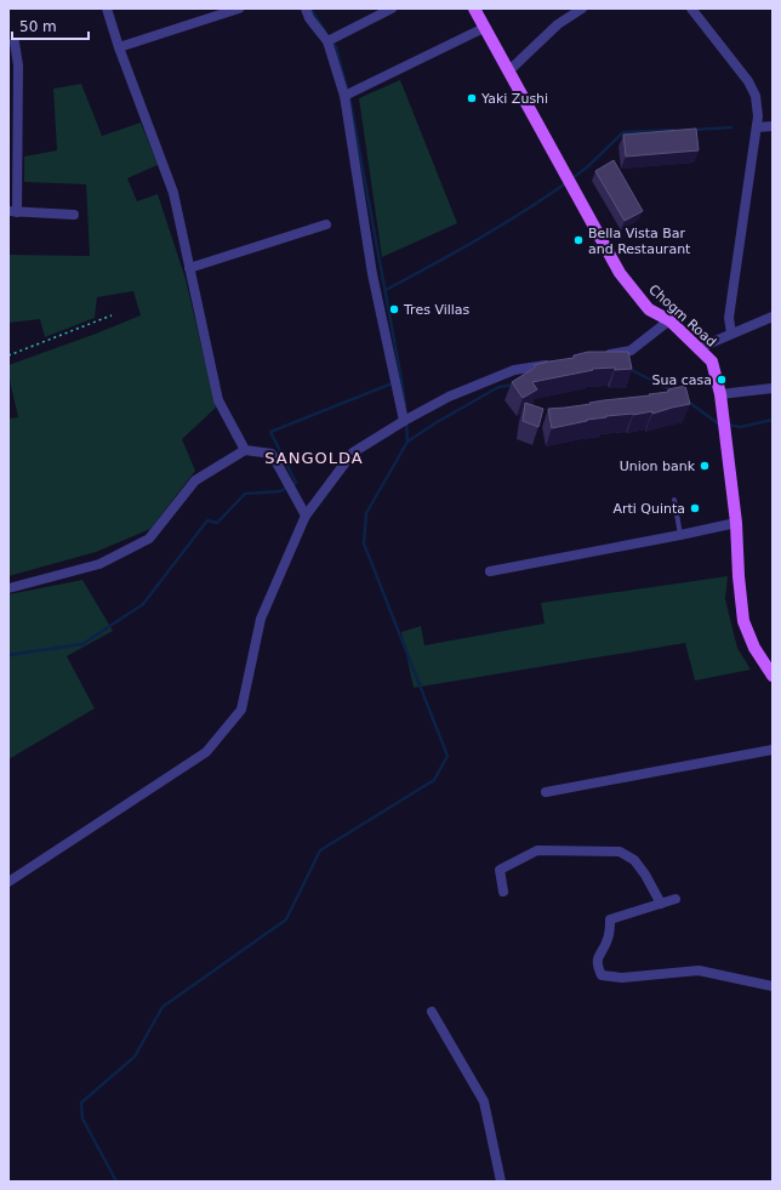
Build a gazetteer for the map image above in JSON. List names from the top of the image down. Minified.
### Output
{"streets":{"main road":["Chogm Road"]},"districts":["SANGOLDA"],"places":["Yaki Zushi","Bella Vista Bar and Restaurant","Tres Villas","Sua casa","Union bank","Arti Quinta"],"scale_bar":"50 m"}
